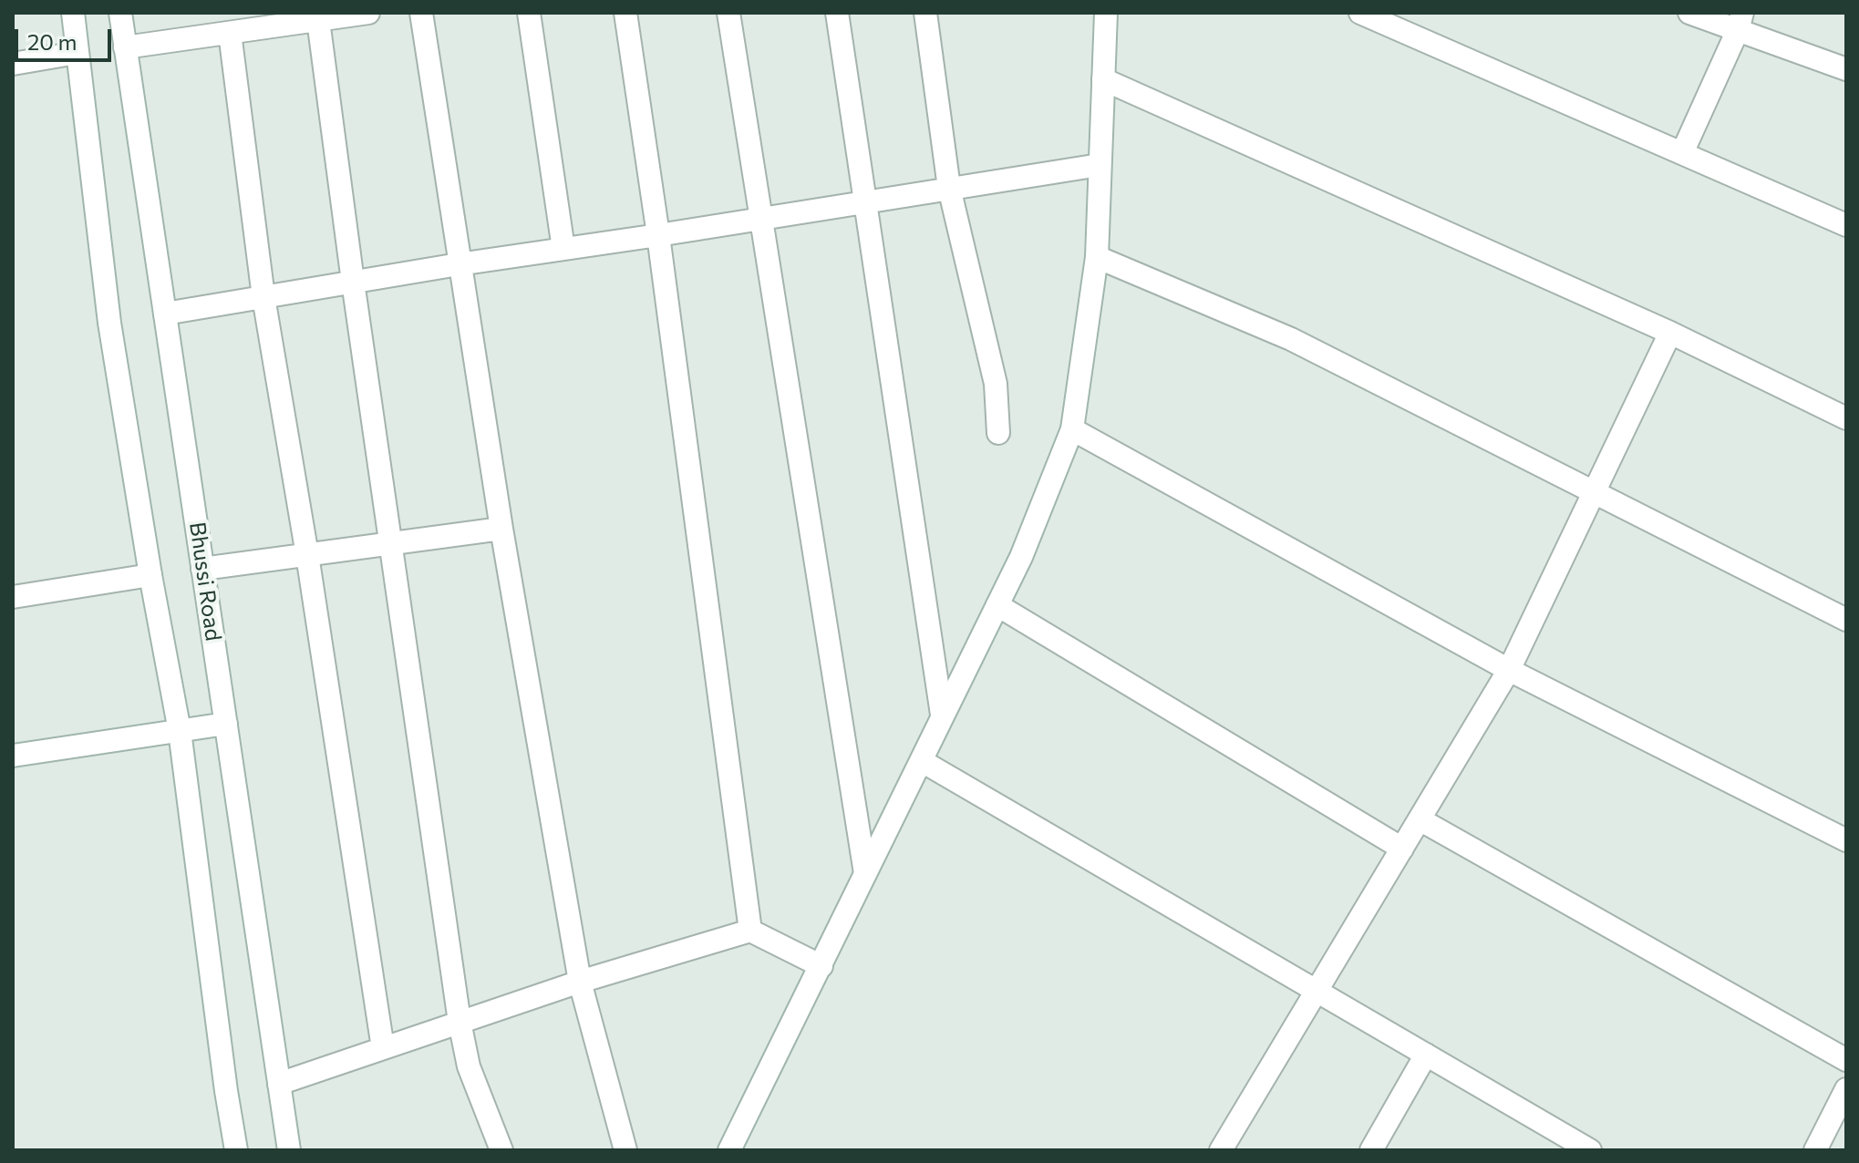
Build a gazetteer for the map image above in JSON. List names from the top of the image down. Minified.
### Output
{"streets":{"street":["Bhussi Road"]},"scale_bar":"20 m"}
